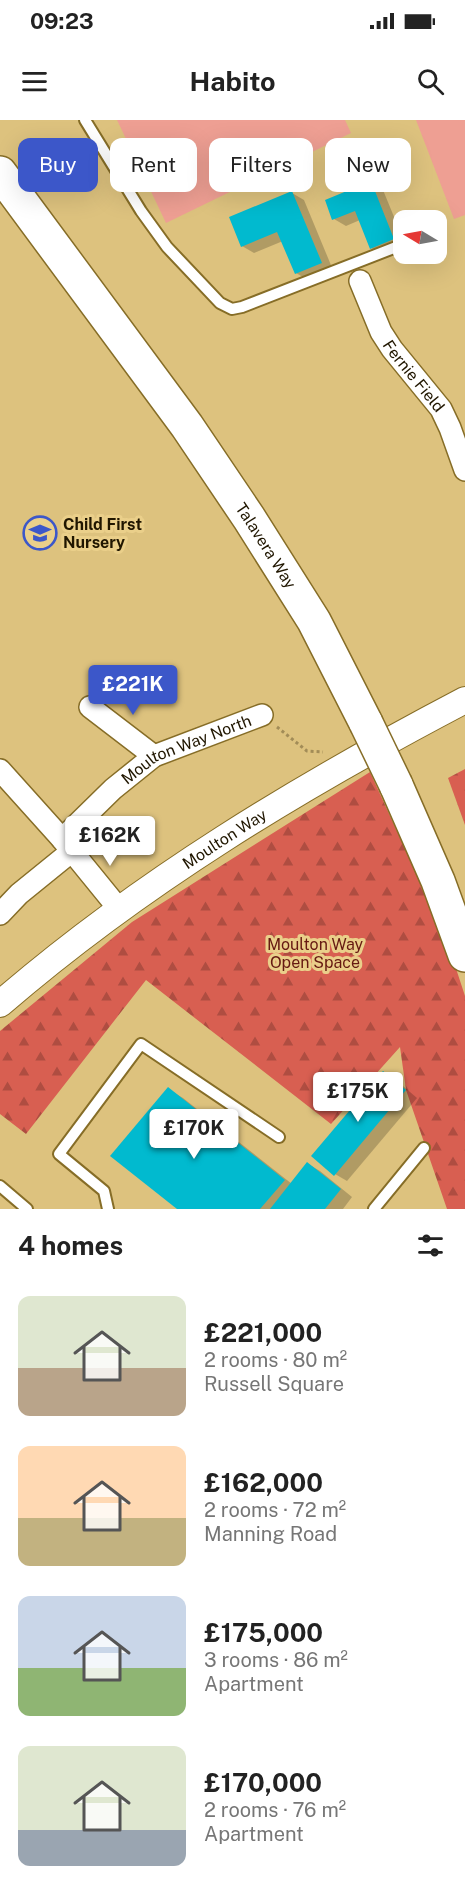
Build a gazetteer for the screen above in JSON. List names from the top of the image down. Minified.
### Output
{"streets":{"main road":["Talavera Way"],"street":["Fernie Field","Moulton Way North","Moulton Way"]},"parks":["Moulton Way Open Space"],"places":{"school or university":["Child First Nursery"]},"north":"left","page":{"status":"09:23","header":"Habito","chip":["Buy","Rent","Filters","New"],"price":["£221K","£162K","£175K","£170K"],"heading":"4 homes","list":[{"name":"£221,000","note":"2 rooms · 80 m² · Russell Square"},{"name":"£162,000","note":"2 rooms · 72 m² · Manning Road"},{"name":"£175,000","note":"3 rooms · 86 m² · Apartment"},{"name":"£170,000","note":"2 rooms · 76 m² · Apartment"}]}}
